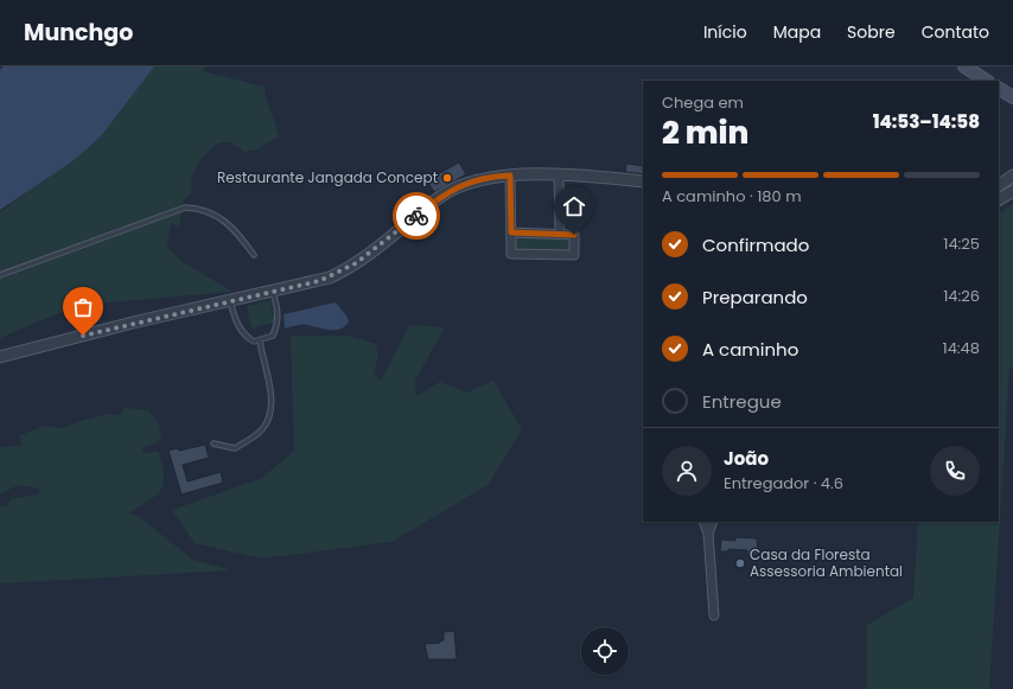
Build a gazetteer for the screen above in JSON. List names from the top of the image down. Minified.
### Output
{"places":["Restaurante Jangada Concept","Casa da Floresta Assessoria Ambiental"],"page":{"header":"Munchgo","nav":["Início","Mapa","Sobre","Contato"],"heading":["2 min","Chega em","14:53–14:58"],"panel":["João","Entregador · 4.6"],"bar":"A caminho · 180 m","list":[["Confirmado","14:25"],["Preparando","14:26"],["A caminho","14:48"],"Entregue"]}}
